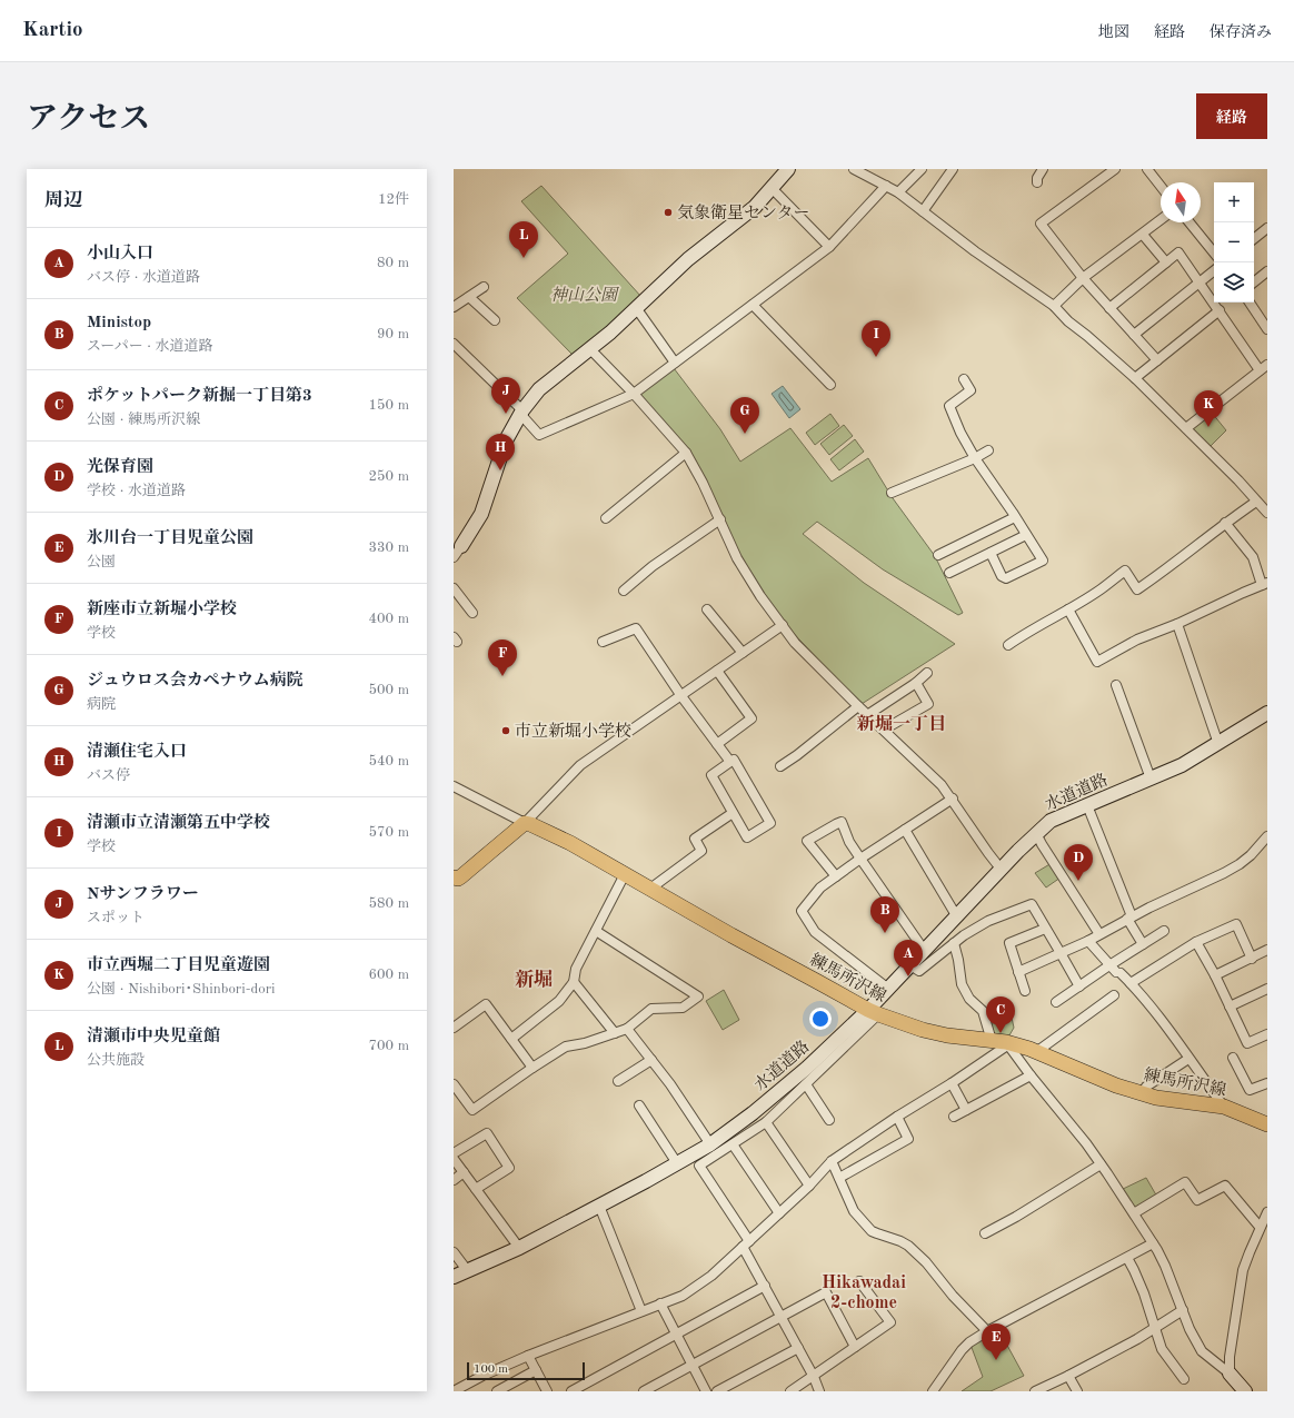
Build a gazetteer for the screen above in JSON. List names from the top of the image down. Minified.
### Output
{"streets":{"main road":["練馬所沢線"],"street":["水道道路"]},"crossings":[["水道道路","練馬所沢線"]],"districts":["新堀一丁目","新堀","Hikawadai 2-chome"],"parks":["神山公園"],"places":["気象衛星センター","市立新堀小学校"],"scale_bar":"100 m","north":"top","page":{"header":"Kartio","nav":["地図","経路","保存済み"],"title":"アクセス","buttons":"経路","heading":["周辺","12件"],"map_buttons":["+","−"],"pins":["L","I","J","K","G","H","F","D","B","A","C","E"],"list":[{"mark":"A","name":"小山入口","note":"バス停 · 水道道路","value":"80 m"},{"mark":"B","name":"Ministop","note":"スーパー · 水道道路","value":"90 m"},{"mark":"C","name":"ポケットパーク新掘一丁目第3","note":"公園 · 練馬所沢線","value":"150 m"},{"mark":"D","name":"光保育園","note":"学校 · 水道道路","value":"250 m"},{"mark":"E","name":"氷川台一丁目児童公園","note":"公園","value":"330 m"},{"mark":"F","name":"新座市立新堀小学校","note":"学校","value":"400 m"},{"mark":"G","name":"ジュウロス会カペナウム病院","note":"病院","value":"500 m"},{"mark":"H","name":"清瀬住宅入口","note":"バス停","value":"540 m"},{"mark":"I","name":"清瀬市立清瀬第五中学校","note":"学校","value":"570 m"},{"mark":"J","name":"Nサンフラワー","note":"スポット","value":"580 m"},{"mark":"K","name":"市立西堀二丁目児童遊園","note":"公園 · Nishibori･Shinbori-dori","value":"600 m"},{"mark":"L","name":"清瀬市中央児童館","note":"公共施設","value":"700 m"}],"scale":"100 m"}}
